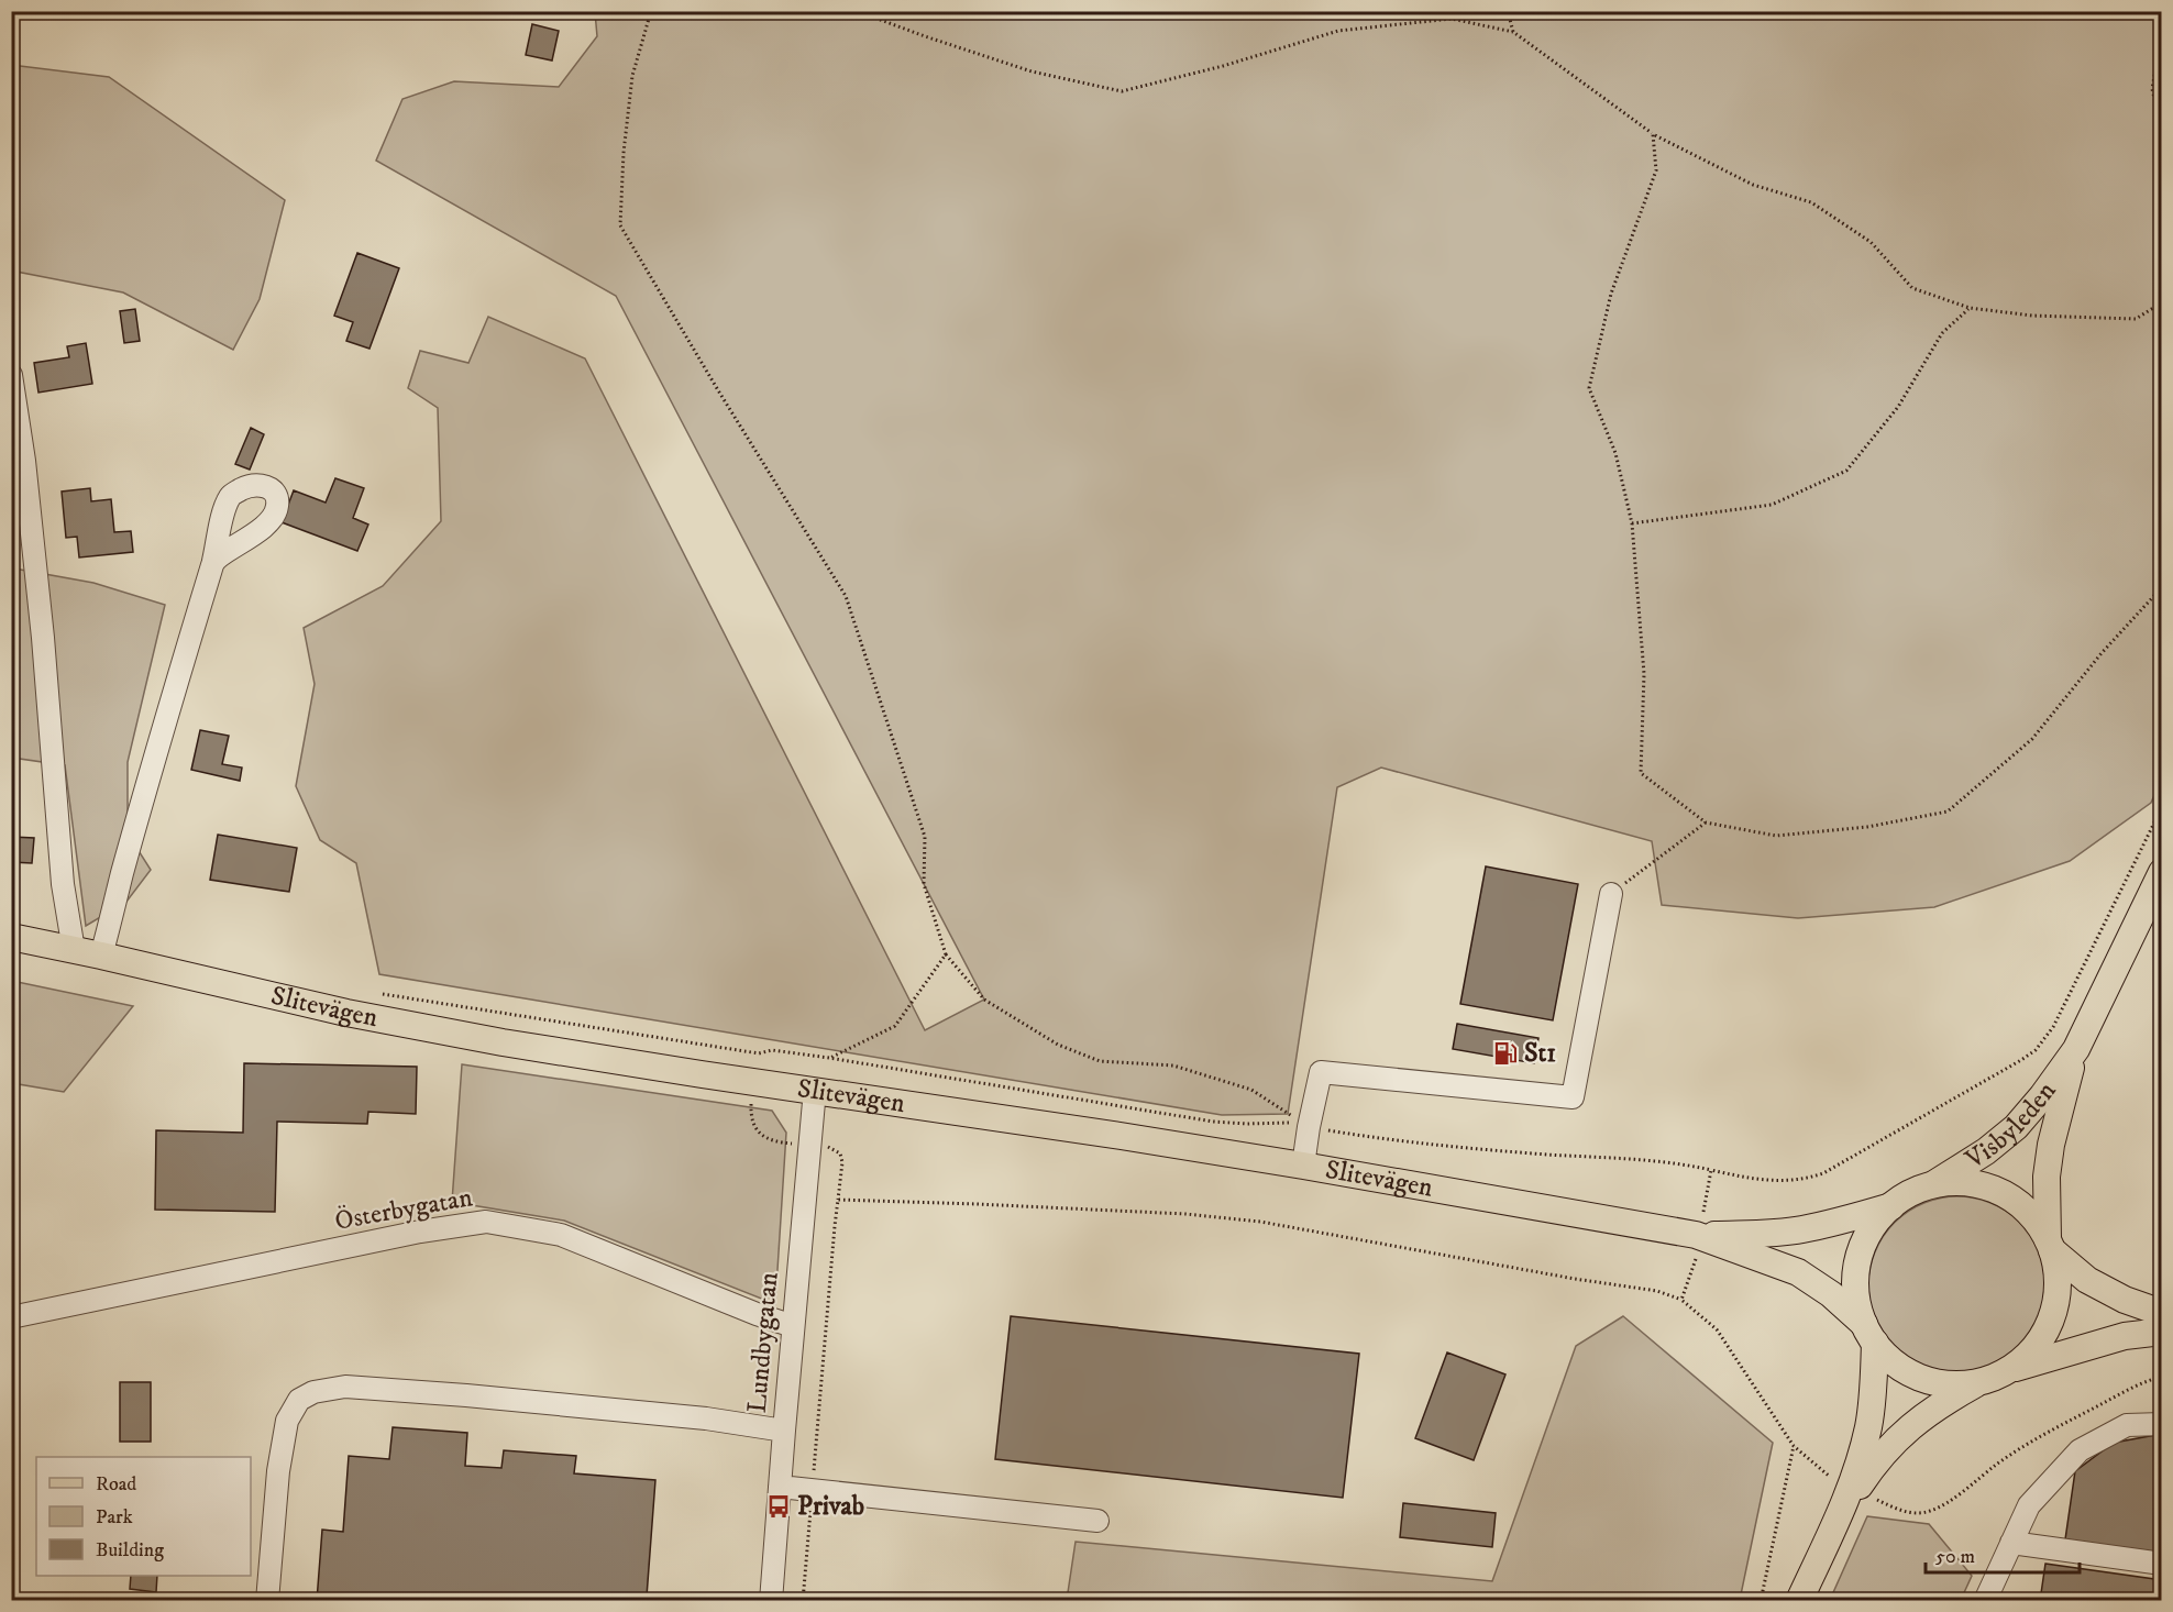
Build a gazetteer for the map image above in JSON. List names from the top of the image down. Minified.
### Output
{"streets":{"main road":["Slitevägen","Visbyleden"],"street":["Österbygatan","Lundbygatan"]},"crossings":[["Slitevägen","Visbyleden"],["Slitevägen","Lundbygatan"],["Österbygatan","Lundbygatan"]],"places":{"fuel station":["St1"],"bus stop":["Privab"]},"legend":["Road","Park","Building"],"scale_bar":"50 m"}
